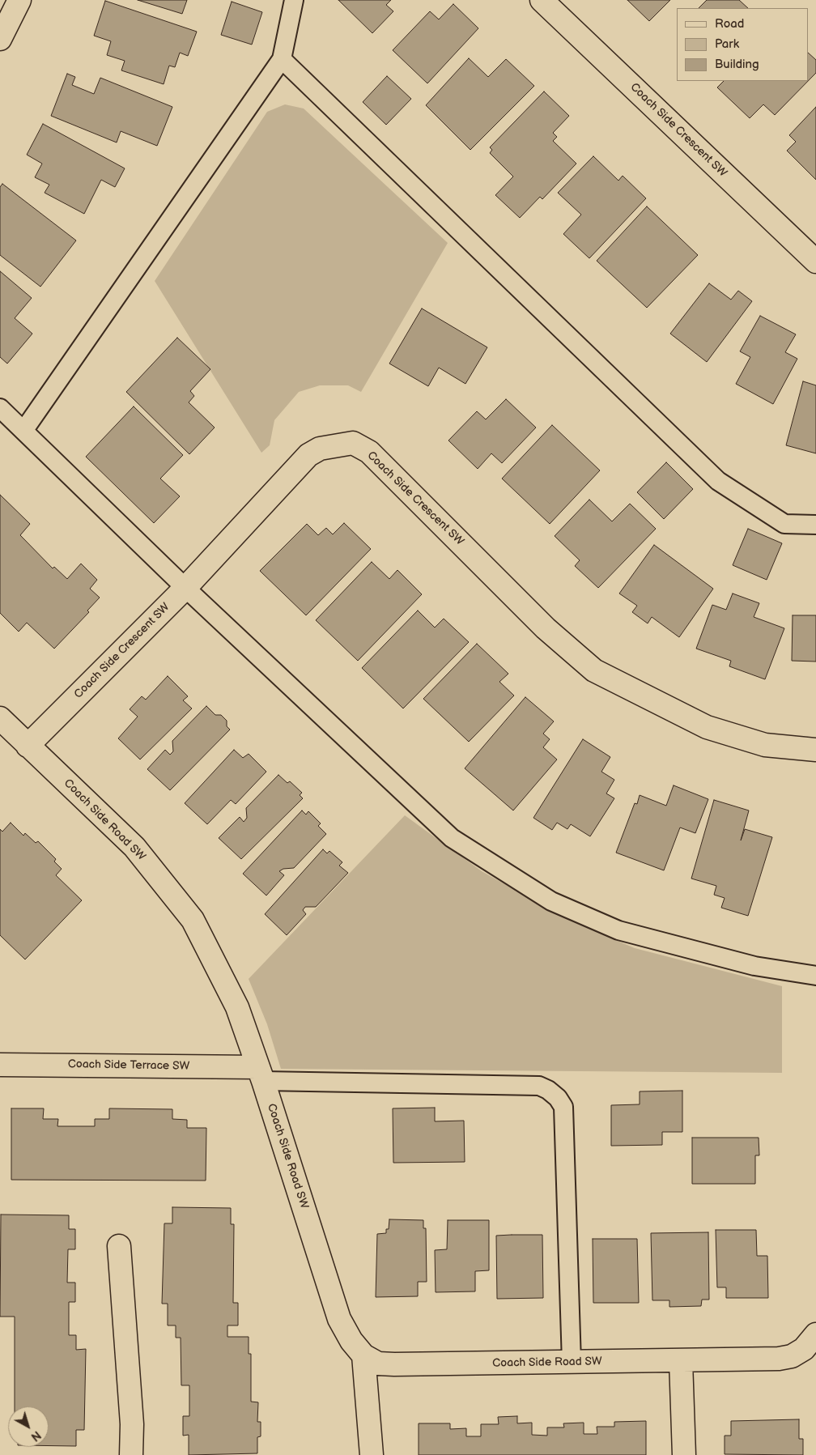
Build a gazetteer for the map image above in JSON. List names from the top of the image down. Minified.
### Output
{"streets":{"street":["Coach Side Crescent SW","Coach Side Road SW","Coach Side Terrace SW"]},"crossings":[["Coach Side Crescent SW","Coach Side Road SW"],["Coach Side Road SW","Coach Side Terrace SW"]],"legend":["Road","Park","Building"],"north":"bottom right"}
